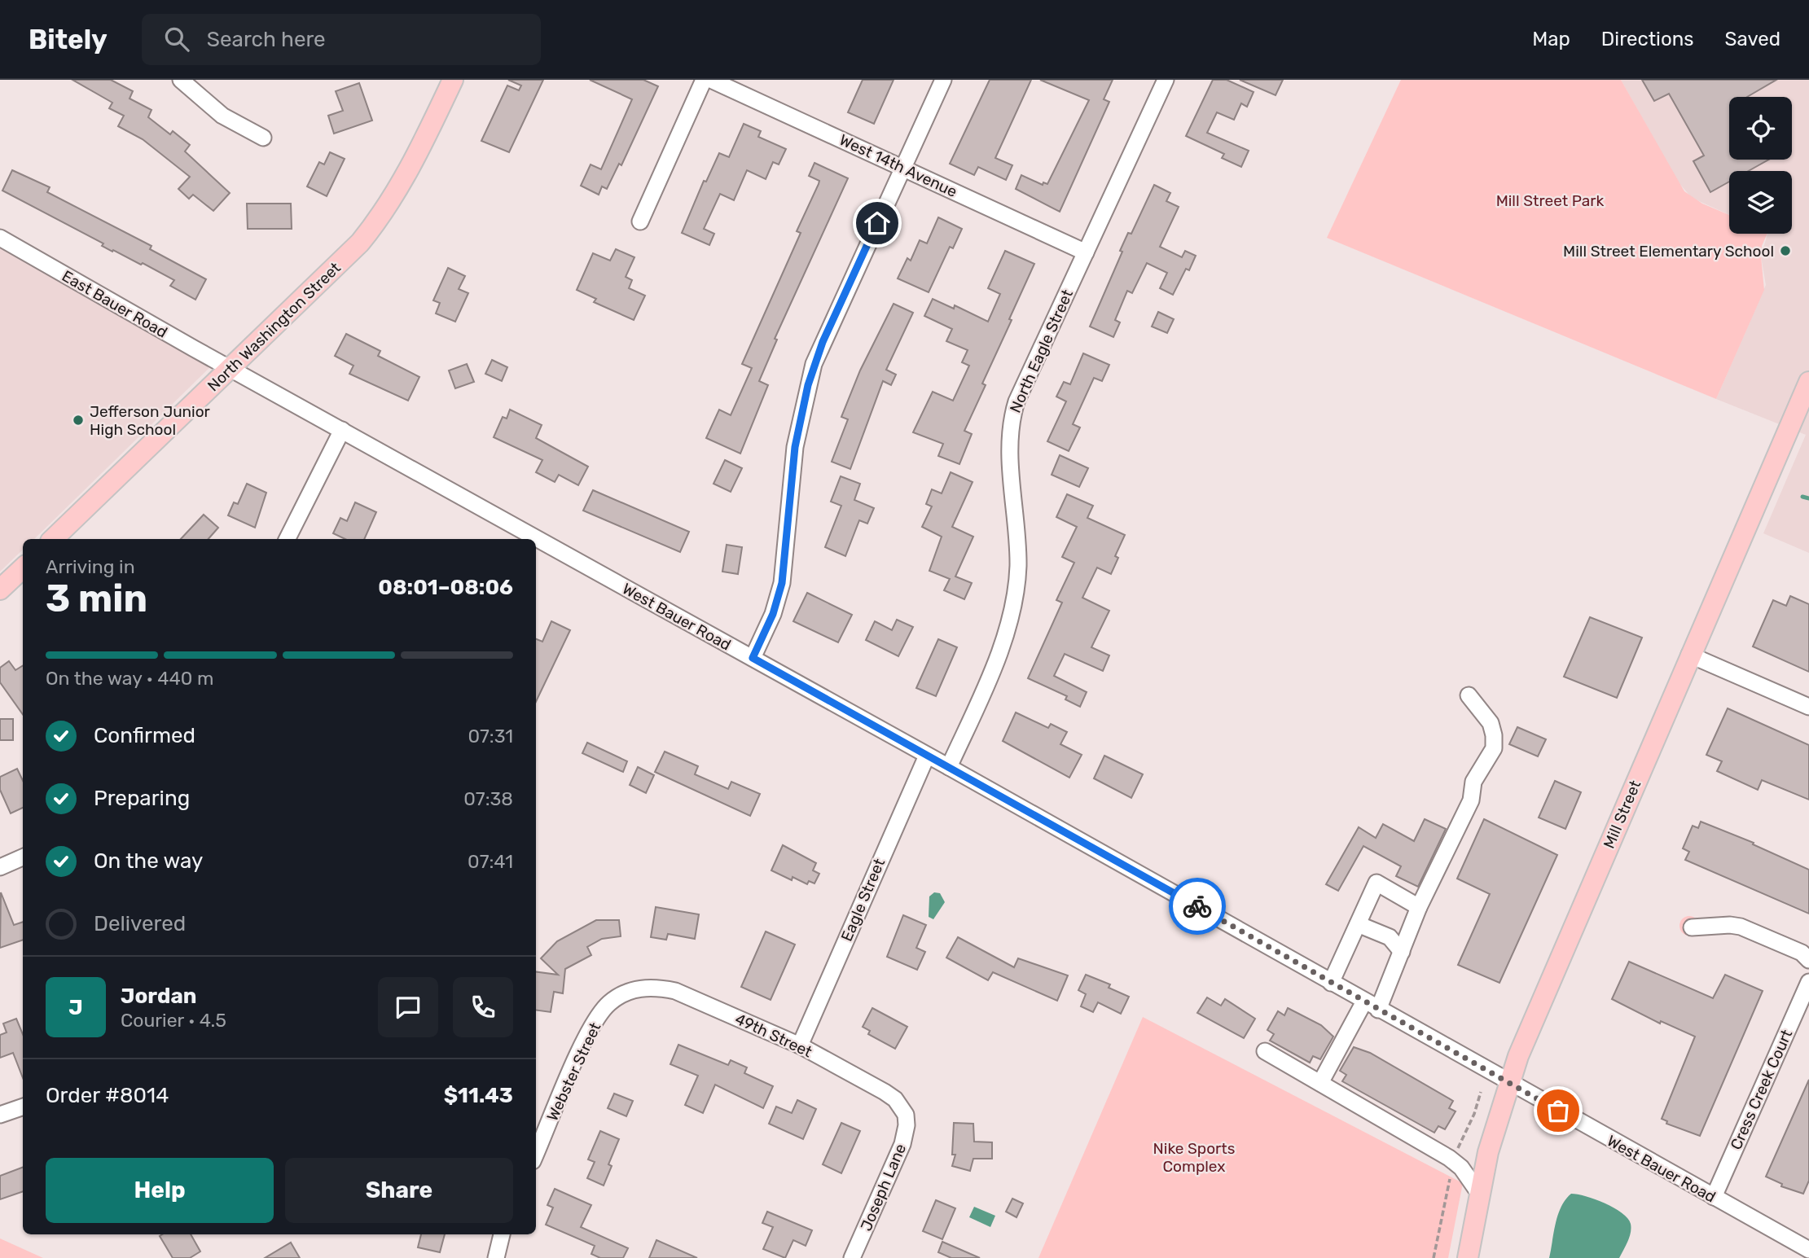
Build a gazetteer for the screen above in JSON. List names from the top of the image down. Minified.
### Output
{"streets":{"main road":["North Washington Street","Mill Street"],"street":["West 14th Avenue","East Bauer Road","North Eagle Street","West Bauer Road","Eagle Street","49th Street","Webster Street","Cress Creek Court","Joseph Lane"]},"crossings":[["West 14th Avenue","North Eagle Street"],["East Bauer Road","North Washington Street"],["East Bauer Road","West Bauer Road"],["North Washington Street","West Bauer Road"],["North Eagle Street","West Bauer Road"],["West Bauer Road","Mill Street"],["West Bauer Road","Eagle Street"],["West Bauer Road","Cress Creek Court"],["Eagle Street","49th Street"],["49th Street","Webster Street"],["49th Street","Joseph Lane"]],"parks":["Mill Street Park","Nike Sports Complex"],"places":["Mill Street Elementary School","Jefferson Junior High School"],"page":{"header":"Bitely","search":"Search here","nav":["Map","Directions","Saved"],"heading":["3 min","Arriving in","08:01–08:06"],"panel":["Jordan","Courier · 4.5","Order #8014","$11.43"],"bar":"On the way · 440 m","list":[["Confirmed","07:31"],["Preparing","07:38"],["On the way","07:41"],"Delivered"],"round":"J","buttons":["Help","Share"]}}
